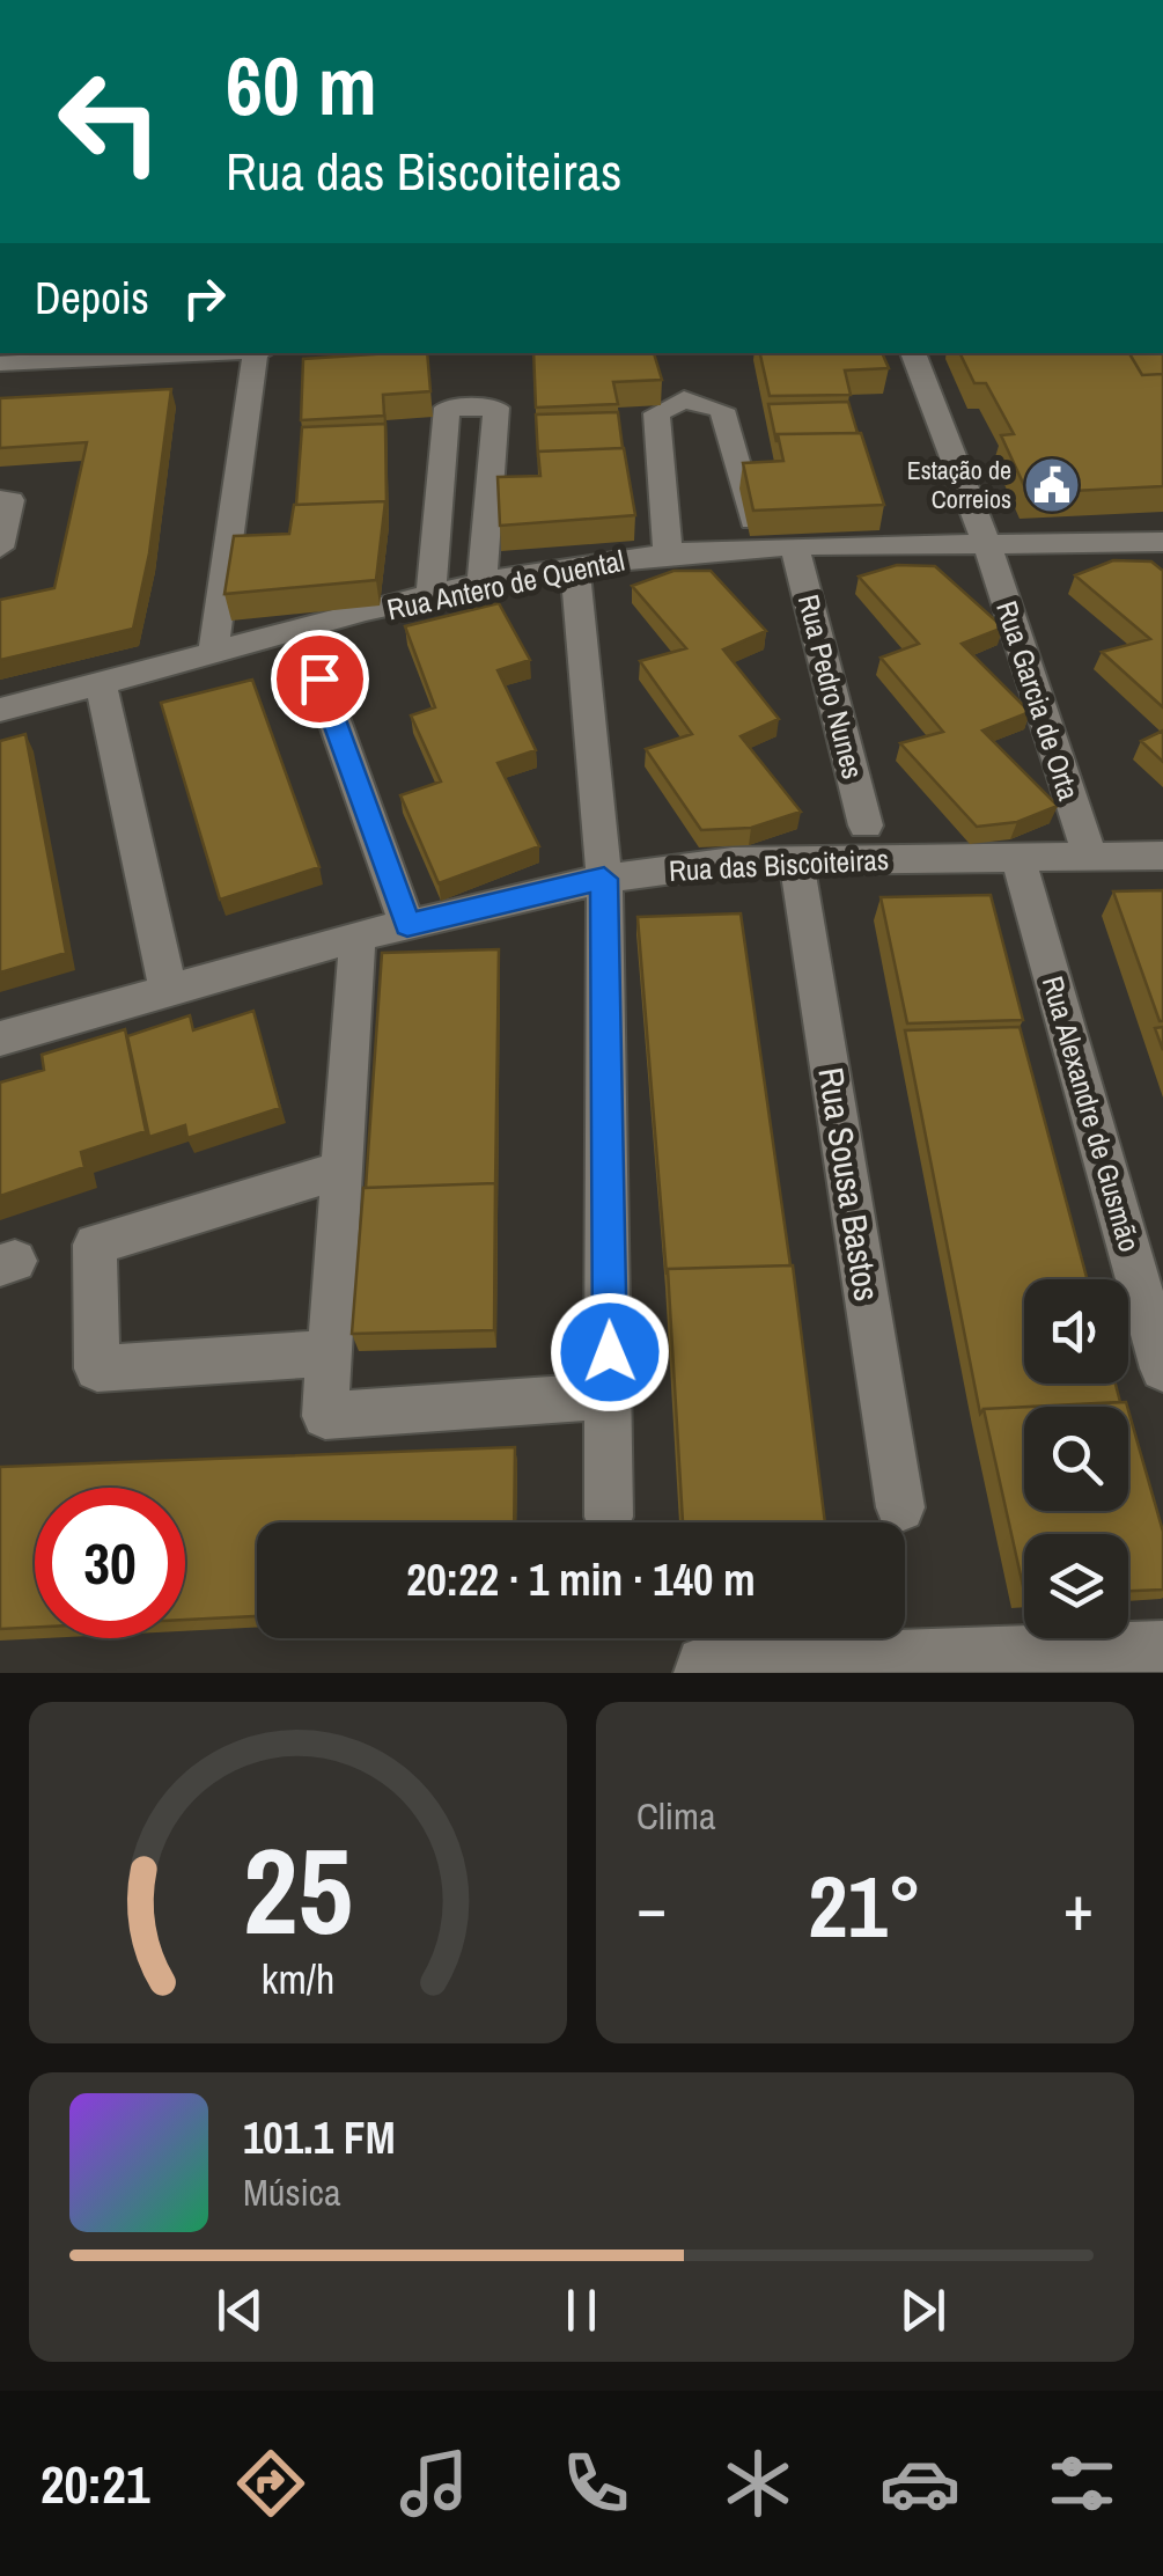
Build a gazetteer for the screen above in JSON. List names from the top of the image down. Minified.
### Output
{"streets":{"street":["Rua Antero de Quental","Rua Pedro Nunes","Rua Garcia de Orta","Rua das Biscoiteiras","Rua Alexandre de Gusmão","Rua Sousa Bastos"]},"crossings":[["Rua Antero de Quental","Rua Pedro Nunes"],["Rua Antero de Quental","Rua Garcia de Orta"],["Rua Garcia de Orta","Rua das Biscoiteiras"],["Rua das Biscoiteiras","Rua Alexandre de Gusmão"],["Rua das Biscoiteiras","Rua Sousa Bastos"]],"places":{"public building":["Estação de Correios"]},"page":{"turn":["60 m","Rua das Biscoiteiras"],"then":"Depois","limit":"30","trip":"20:22 · 1 min · 140 m","tile":"Clima","heat":["−","21°","+"],"song":["101.1 FM","Música"],"tabs":"20:21","gauge":["25","km/h"]}}
